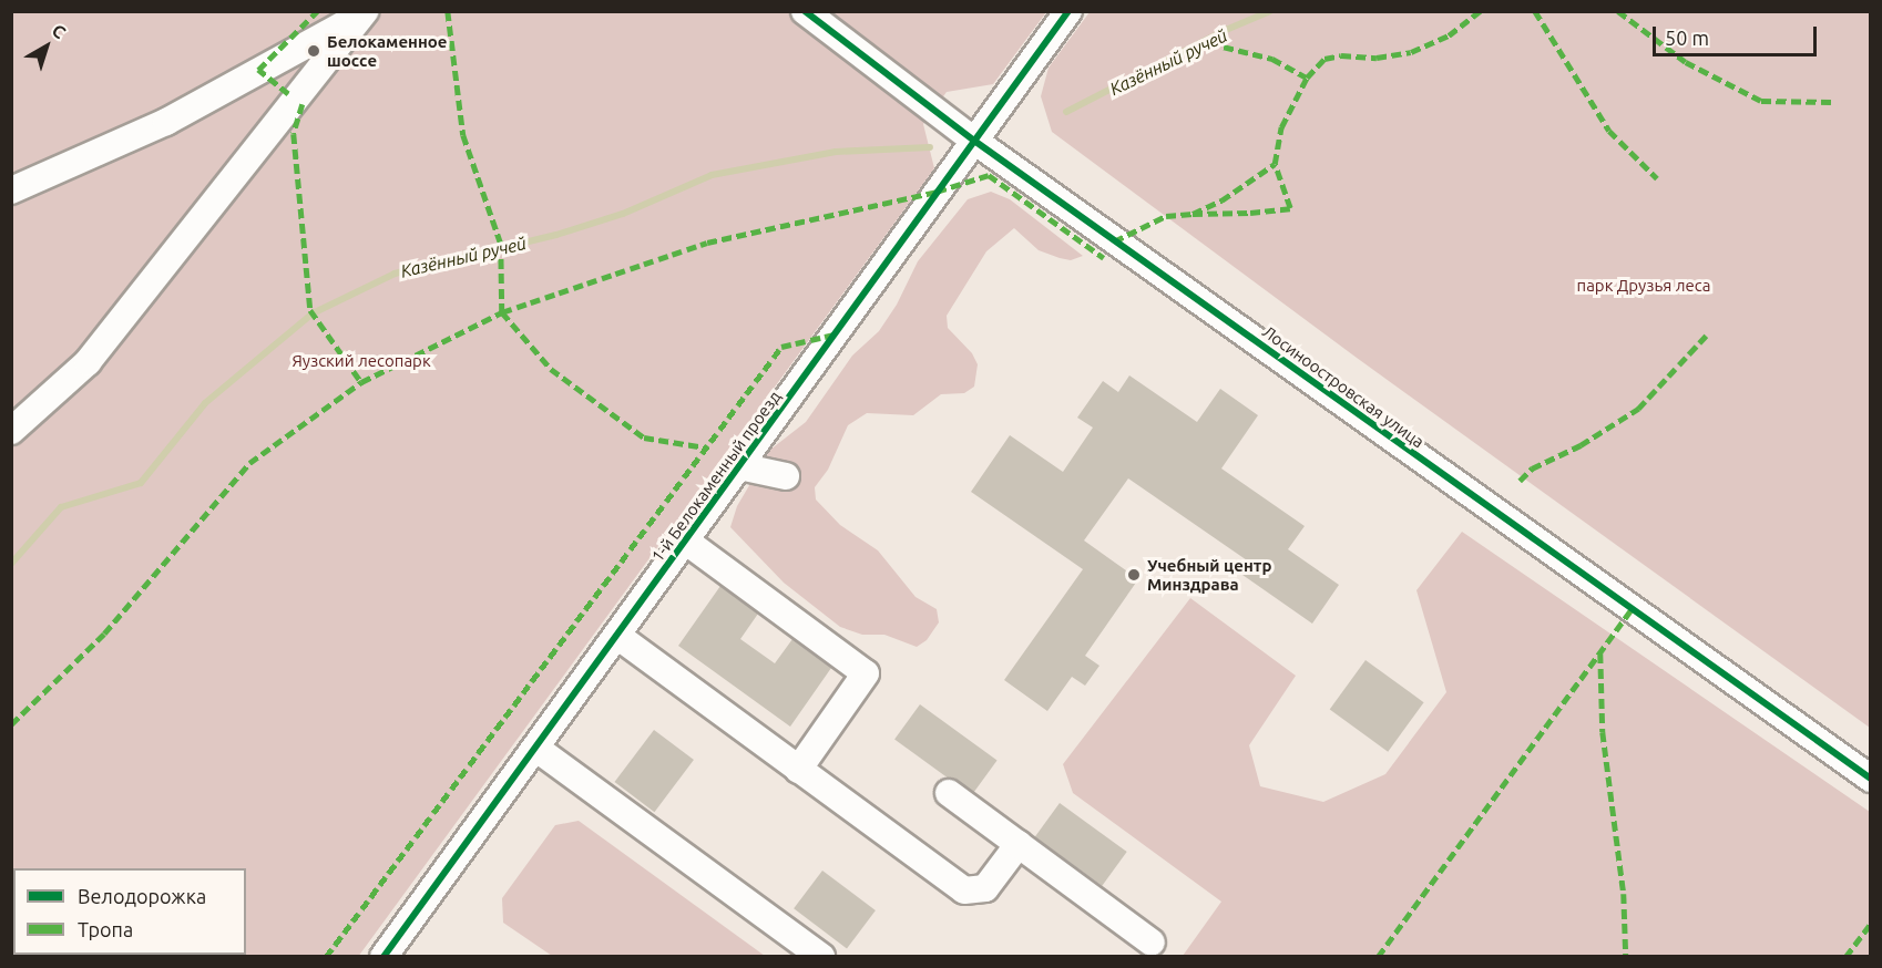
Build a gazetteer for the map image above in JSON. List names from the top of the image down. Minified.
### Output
{"streets":{"street":["Лосиноостровская улица","1-й Белокаменный проезд"]},"crossings":[["Лосиноостровская улица","1-й Белокаменный проезд"]],"water":["Казённый ручей"],"parks":["парк Друзья леса","Яузский лесопарк"],"places":["Белокаменное шоссе","Учебный центр Минздрава"],"legend":["Велодорожка","Тропа"],"scale_bar":"50 m","north":"top right"}
